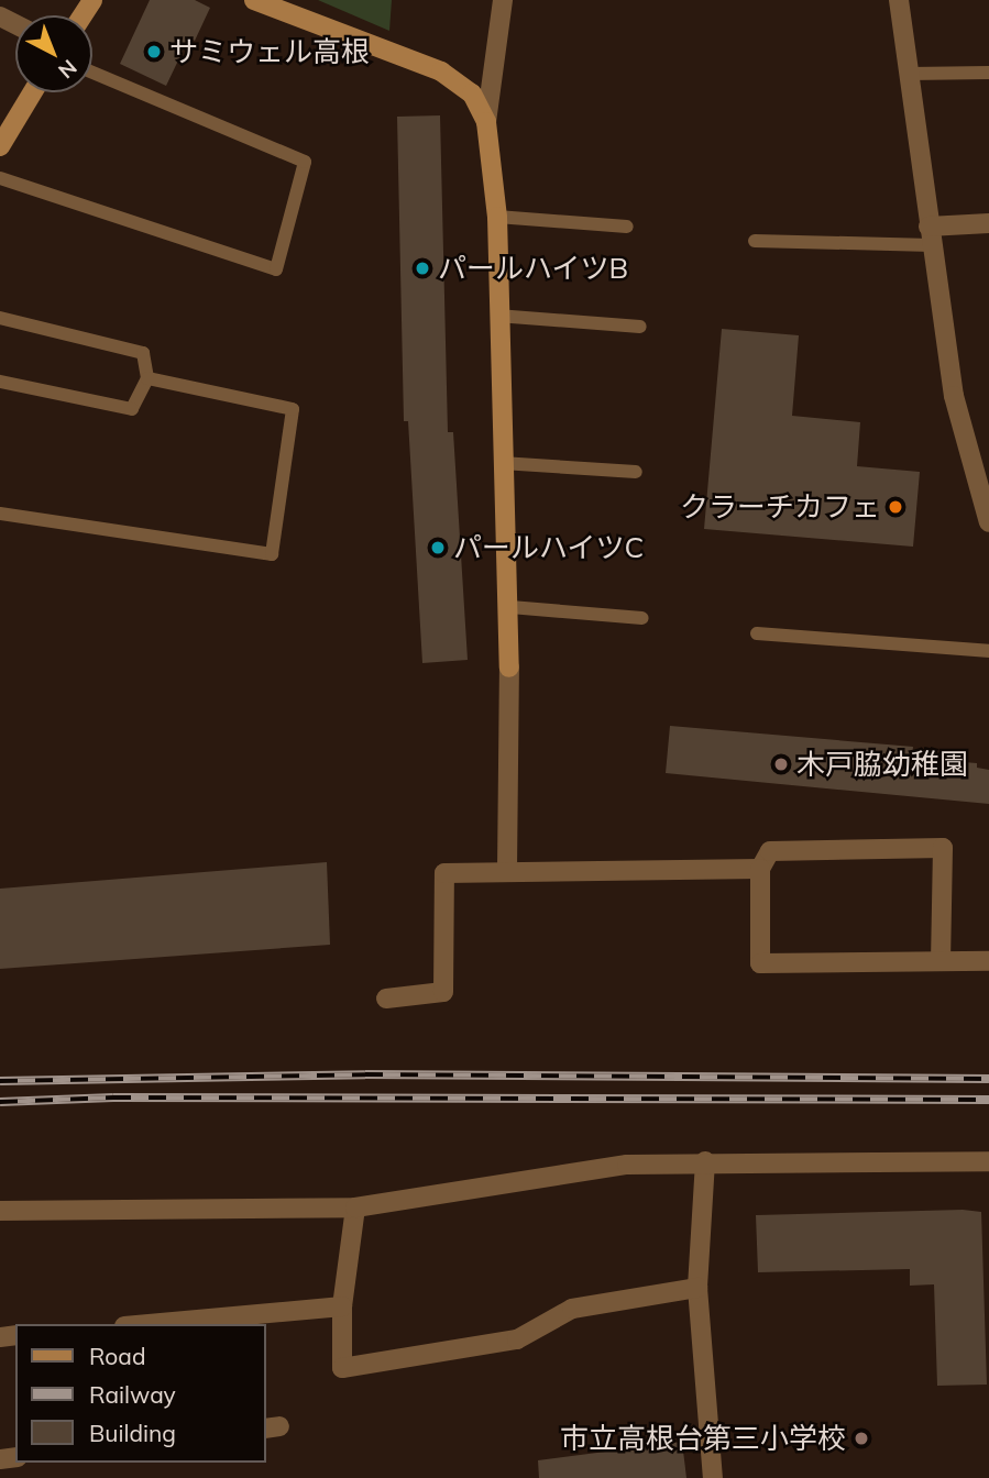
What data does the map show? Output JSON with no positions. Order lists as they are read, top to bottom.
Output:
{
  "places": [
    "サミウェル高根",
    "パールハイツB",
    "クラーチカフェ",
    "パールハイツC",
    "木戸脇幼稚園",
    "市立高根台第三小学校"
  ],
  "legend": ["Road", "Railway", "Building"],
  "north": "bottom right"
}
